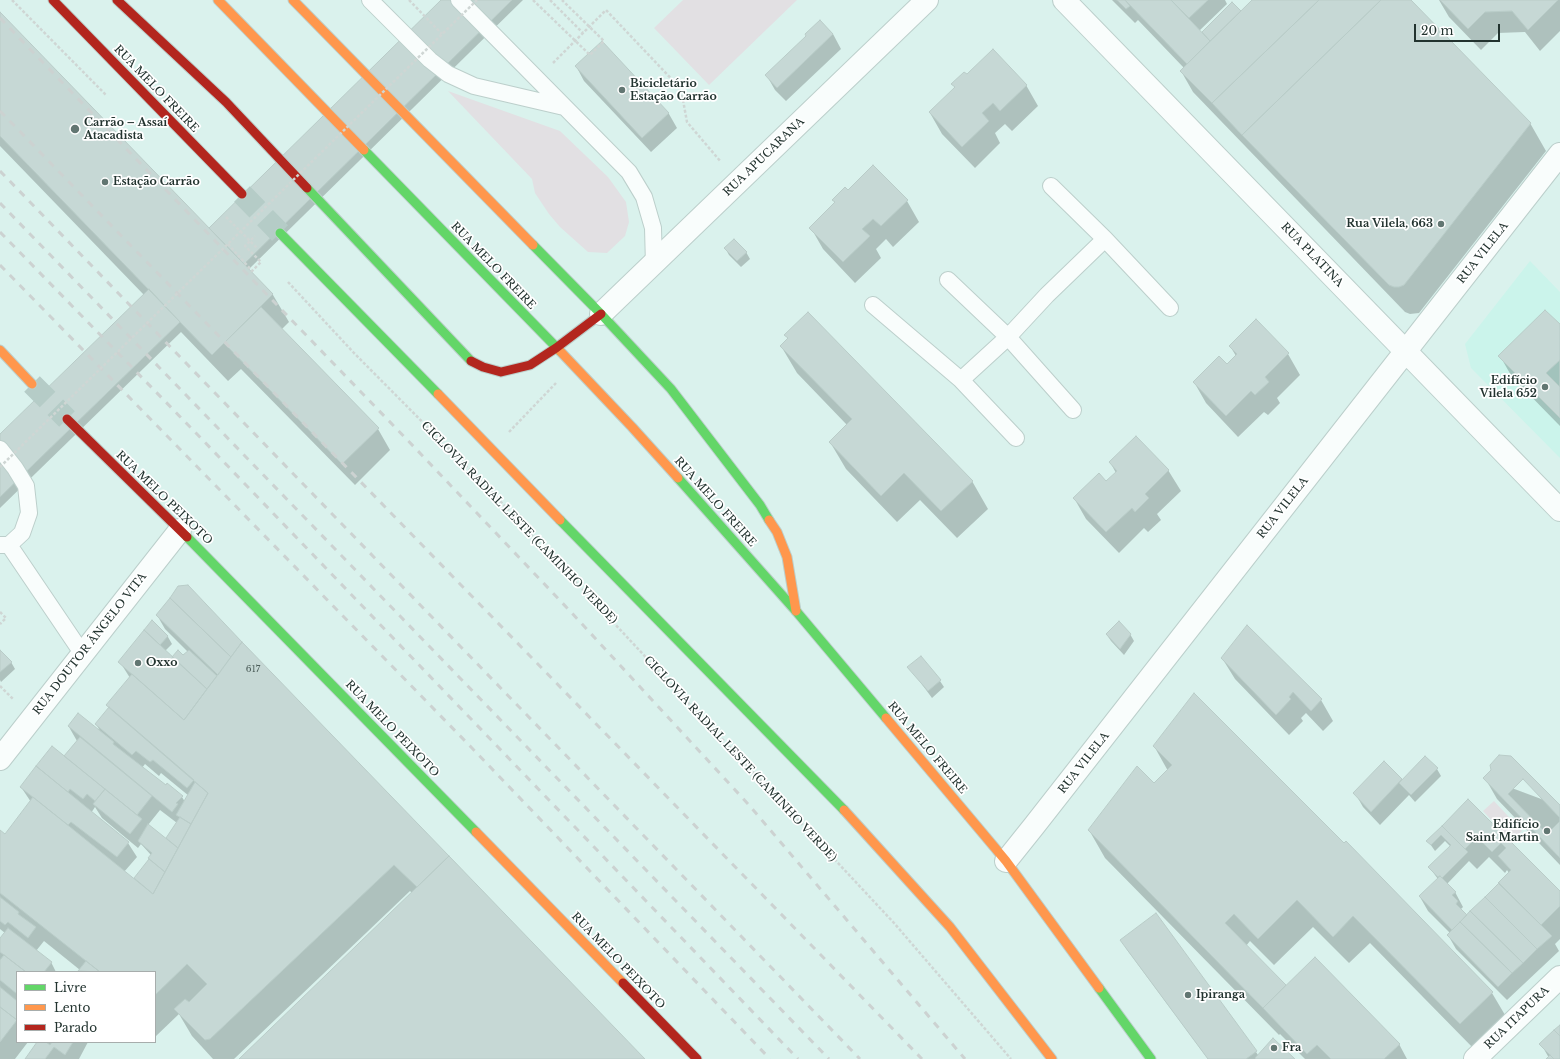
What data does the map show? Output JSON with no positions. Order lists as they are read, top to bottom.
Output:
{
  "streets": {
    "main road": ["RUA MELO FREIRE", "RUA MELO PEIXOTO"],
    "street": [
      "RUA APUCARANA",
      "RUA VILELA",
      "RUA PLATINA",
      "RUA DOUTOR ÂNGELO VITA",
      "RUA ITAPURA"
    ],
    "path": ["CICLOVIA RADIAL LESTE (CAMINHO VERDE)"]
  },
  "crossings": [
    ["RUA MELO FREIRE", "RUA VILELA"],
    ["RUA VILELA", "RUA PLATINA"],
    ["RUA MELO PEIXOTO", "RUA DOUTOR ÂNGELO VITA"]
  ],
  "places": [
    "Bicicletário Estação Carrão",
    "Carrão – Assaí Atacadista",
    "Estação Carrão",
    "Rua Vilela, 663",
    "Edifício Vilela 652",
    "Oxxo",
    "Edifício Saint Martin",
    "Ipiranga",
    "Fra"
  ],
  "house_numbers": ["617"],
  "legend": ["Livre", "Lento", "Parado"],
  "scale_bar": "20 m"
}
